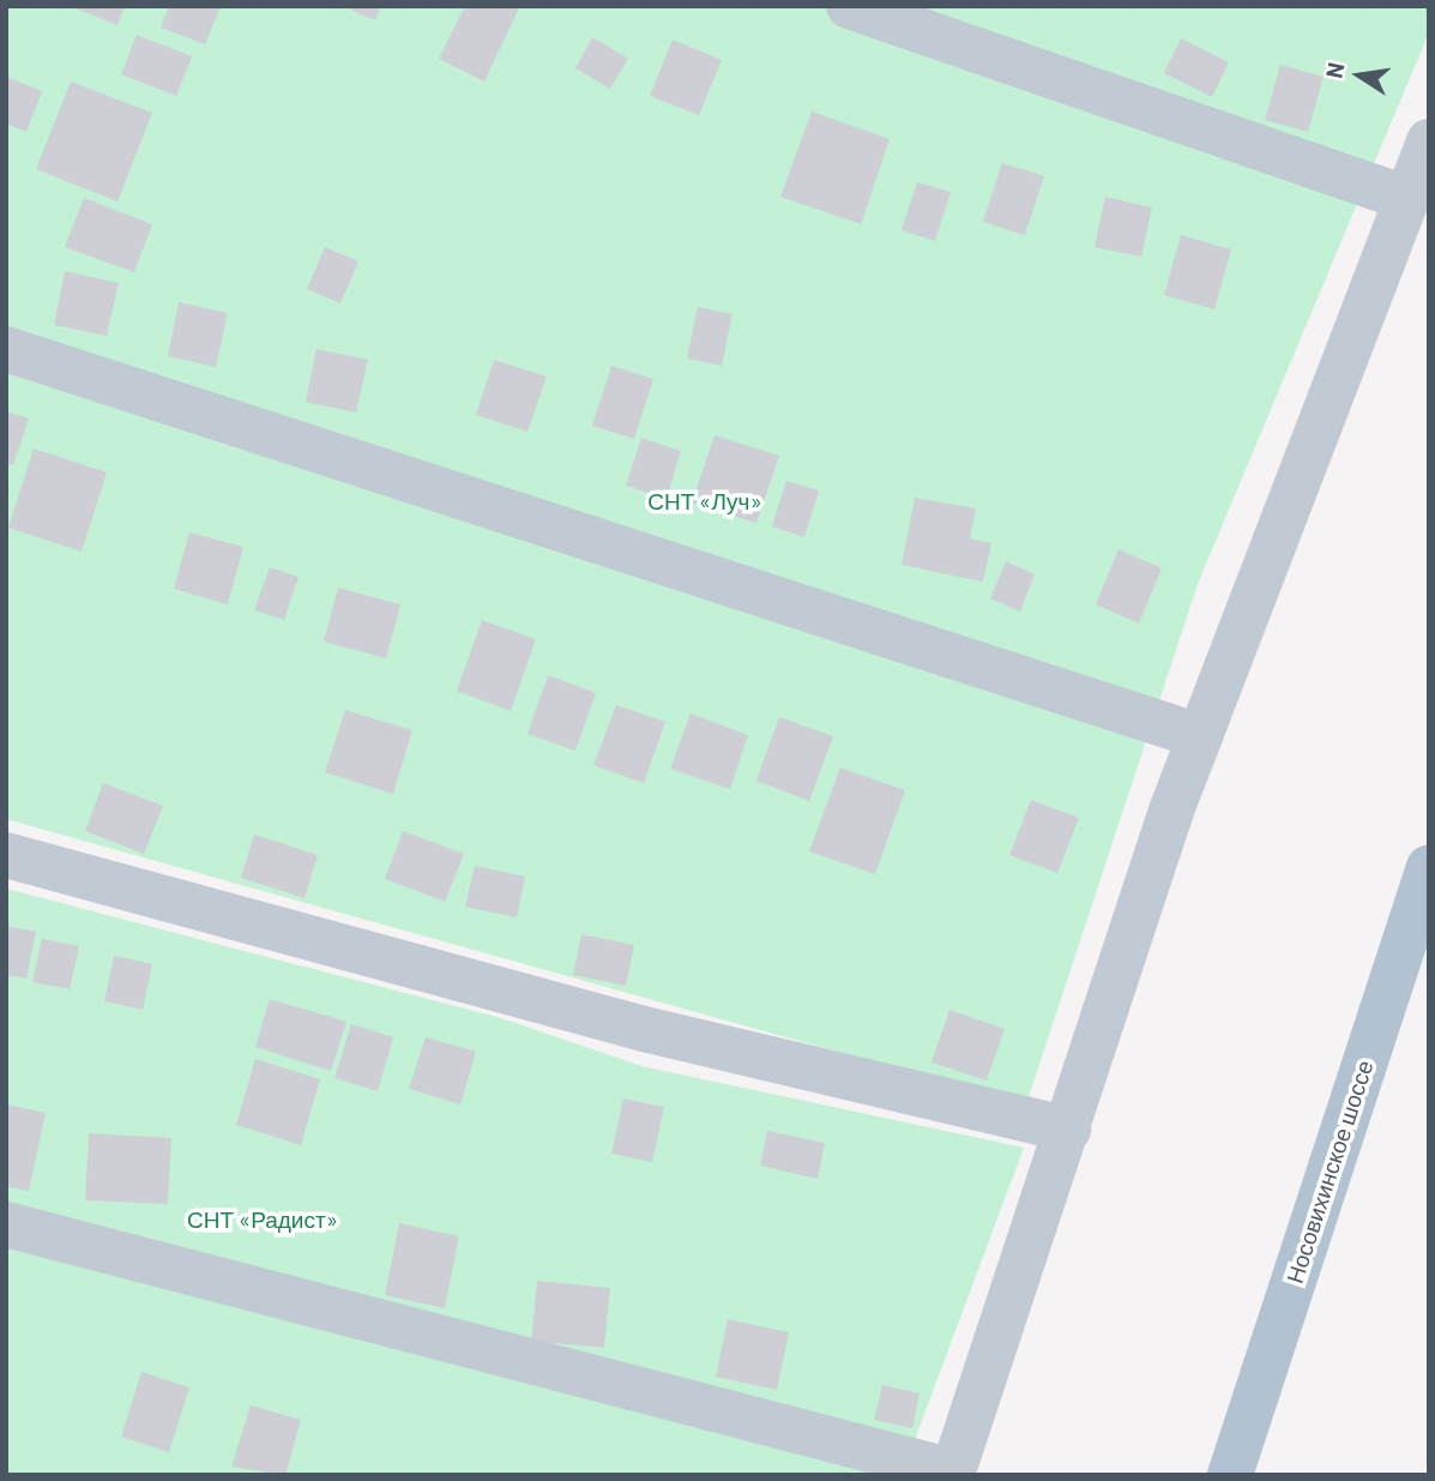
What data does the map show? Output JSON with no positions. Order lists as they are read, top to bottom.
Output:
{
  "streets": {
    "main road": ["Носовихинское шоссе"]
  },
  "parks": ["СНТ «Луч»", "СНТ «Радист»"],
  "north": "left"
}
